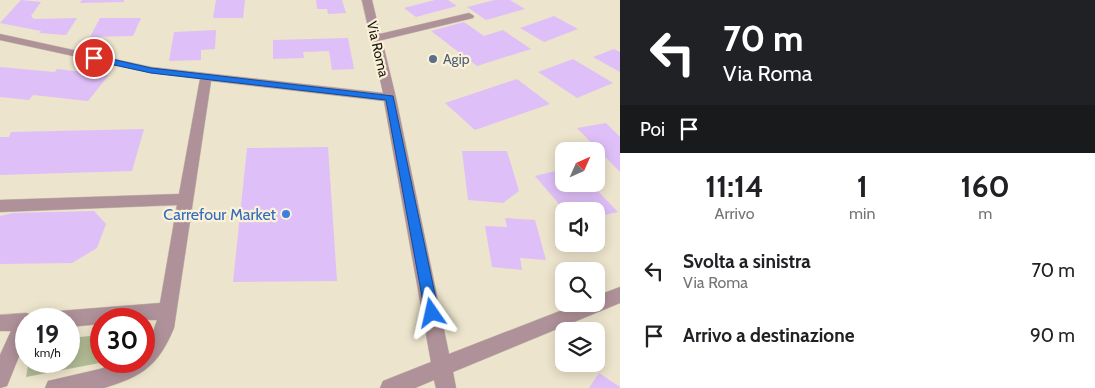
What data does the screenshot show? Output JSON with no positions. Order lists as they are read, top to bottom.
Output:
{
  "streets": {
    "street": ["Via Roma"]
  },
  "places": ["Agip", "Carrefour Market"],
  "north": "top right",
  "page": {
    "turn": ["70 m", "Via Roma"],
    "then": "Poi",
    "eta": [
      "11:14",
      "Arrivo",
      "1",
      "min",
      "160",
      "m"
    ],
    "list": [
      {
        "name": "Svolta a sinistra",
        "note": "Via Roma",
        "value": "70 m"
      },
      {
        "name": "Arrivo a destinazione",
        "value": "90 m"
      }
    ],
    "speed": "19 km/h",
    "limit": "30"
  }
}
